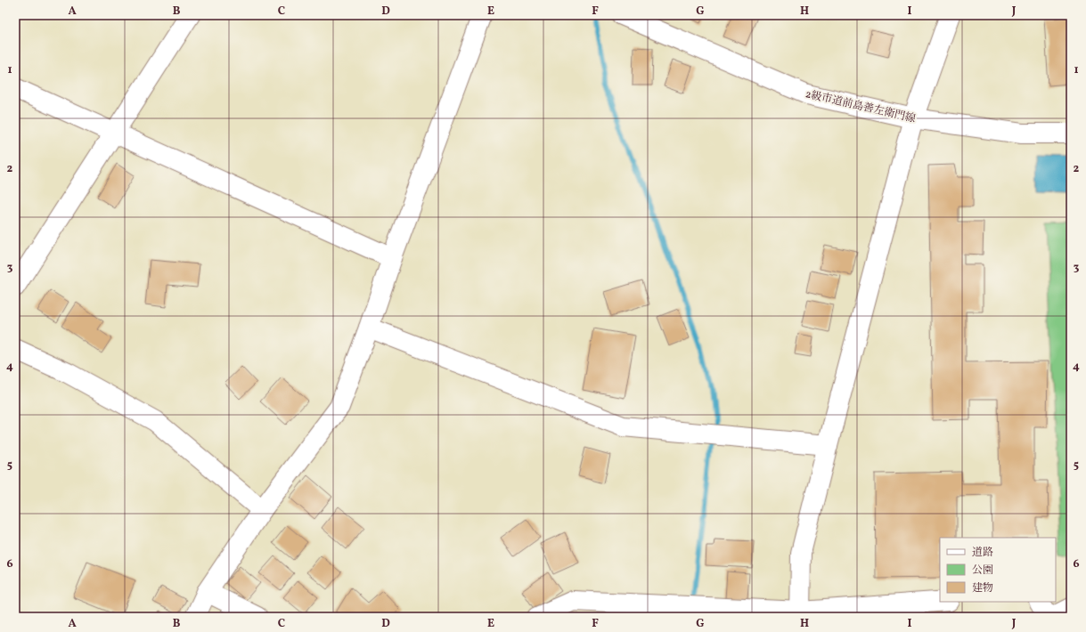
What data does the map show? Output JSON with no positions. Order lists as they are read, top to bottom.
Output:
{
  "streets": {
    "street": ["2級市道前島善左衛門線"]
  },
  "legend": ["道路", "公園", "建物"],
  "grid": {
    "columns": [
      "A",
      "B",
      "C",
      "D",
      "E",
      "F",
      "G",
      "H",
      "I",
      "J"
    ],
    "rows": [
      "1",
      "2",
      "3",
      "4",
      "5",
      "6"
    ]
  }
}
